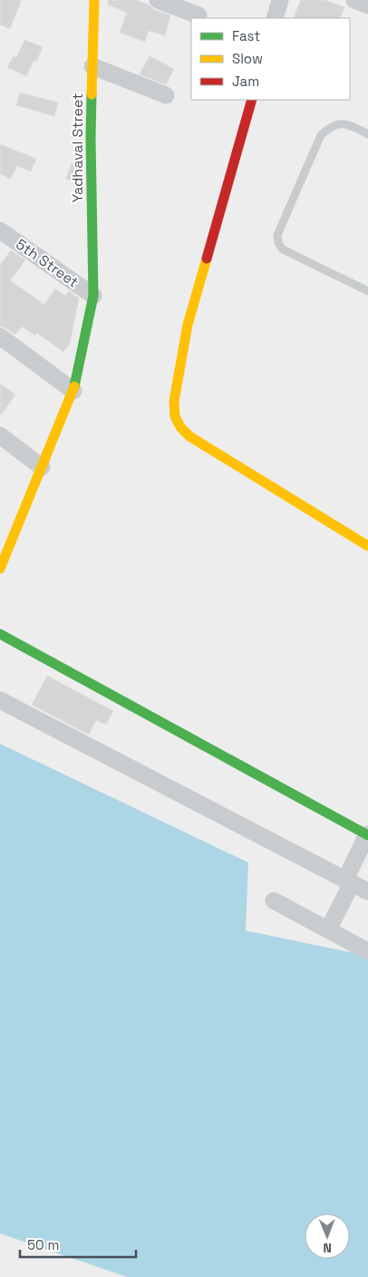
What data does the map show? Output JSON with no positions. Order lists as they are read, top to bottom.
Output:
{
  "streets": {
    "street": ["Yadhaval Street", "5th Street"]
  },
  "crossings": [
    ["Yadhaval Street", "5th Street"]
  ],
  "legend": ["Fast", "Slow", "Jam"],
  "scale_bar": "50 m",
  "north": "bottom"
}
